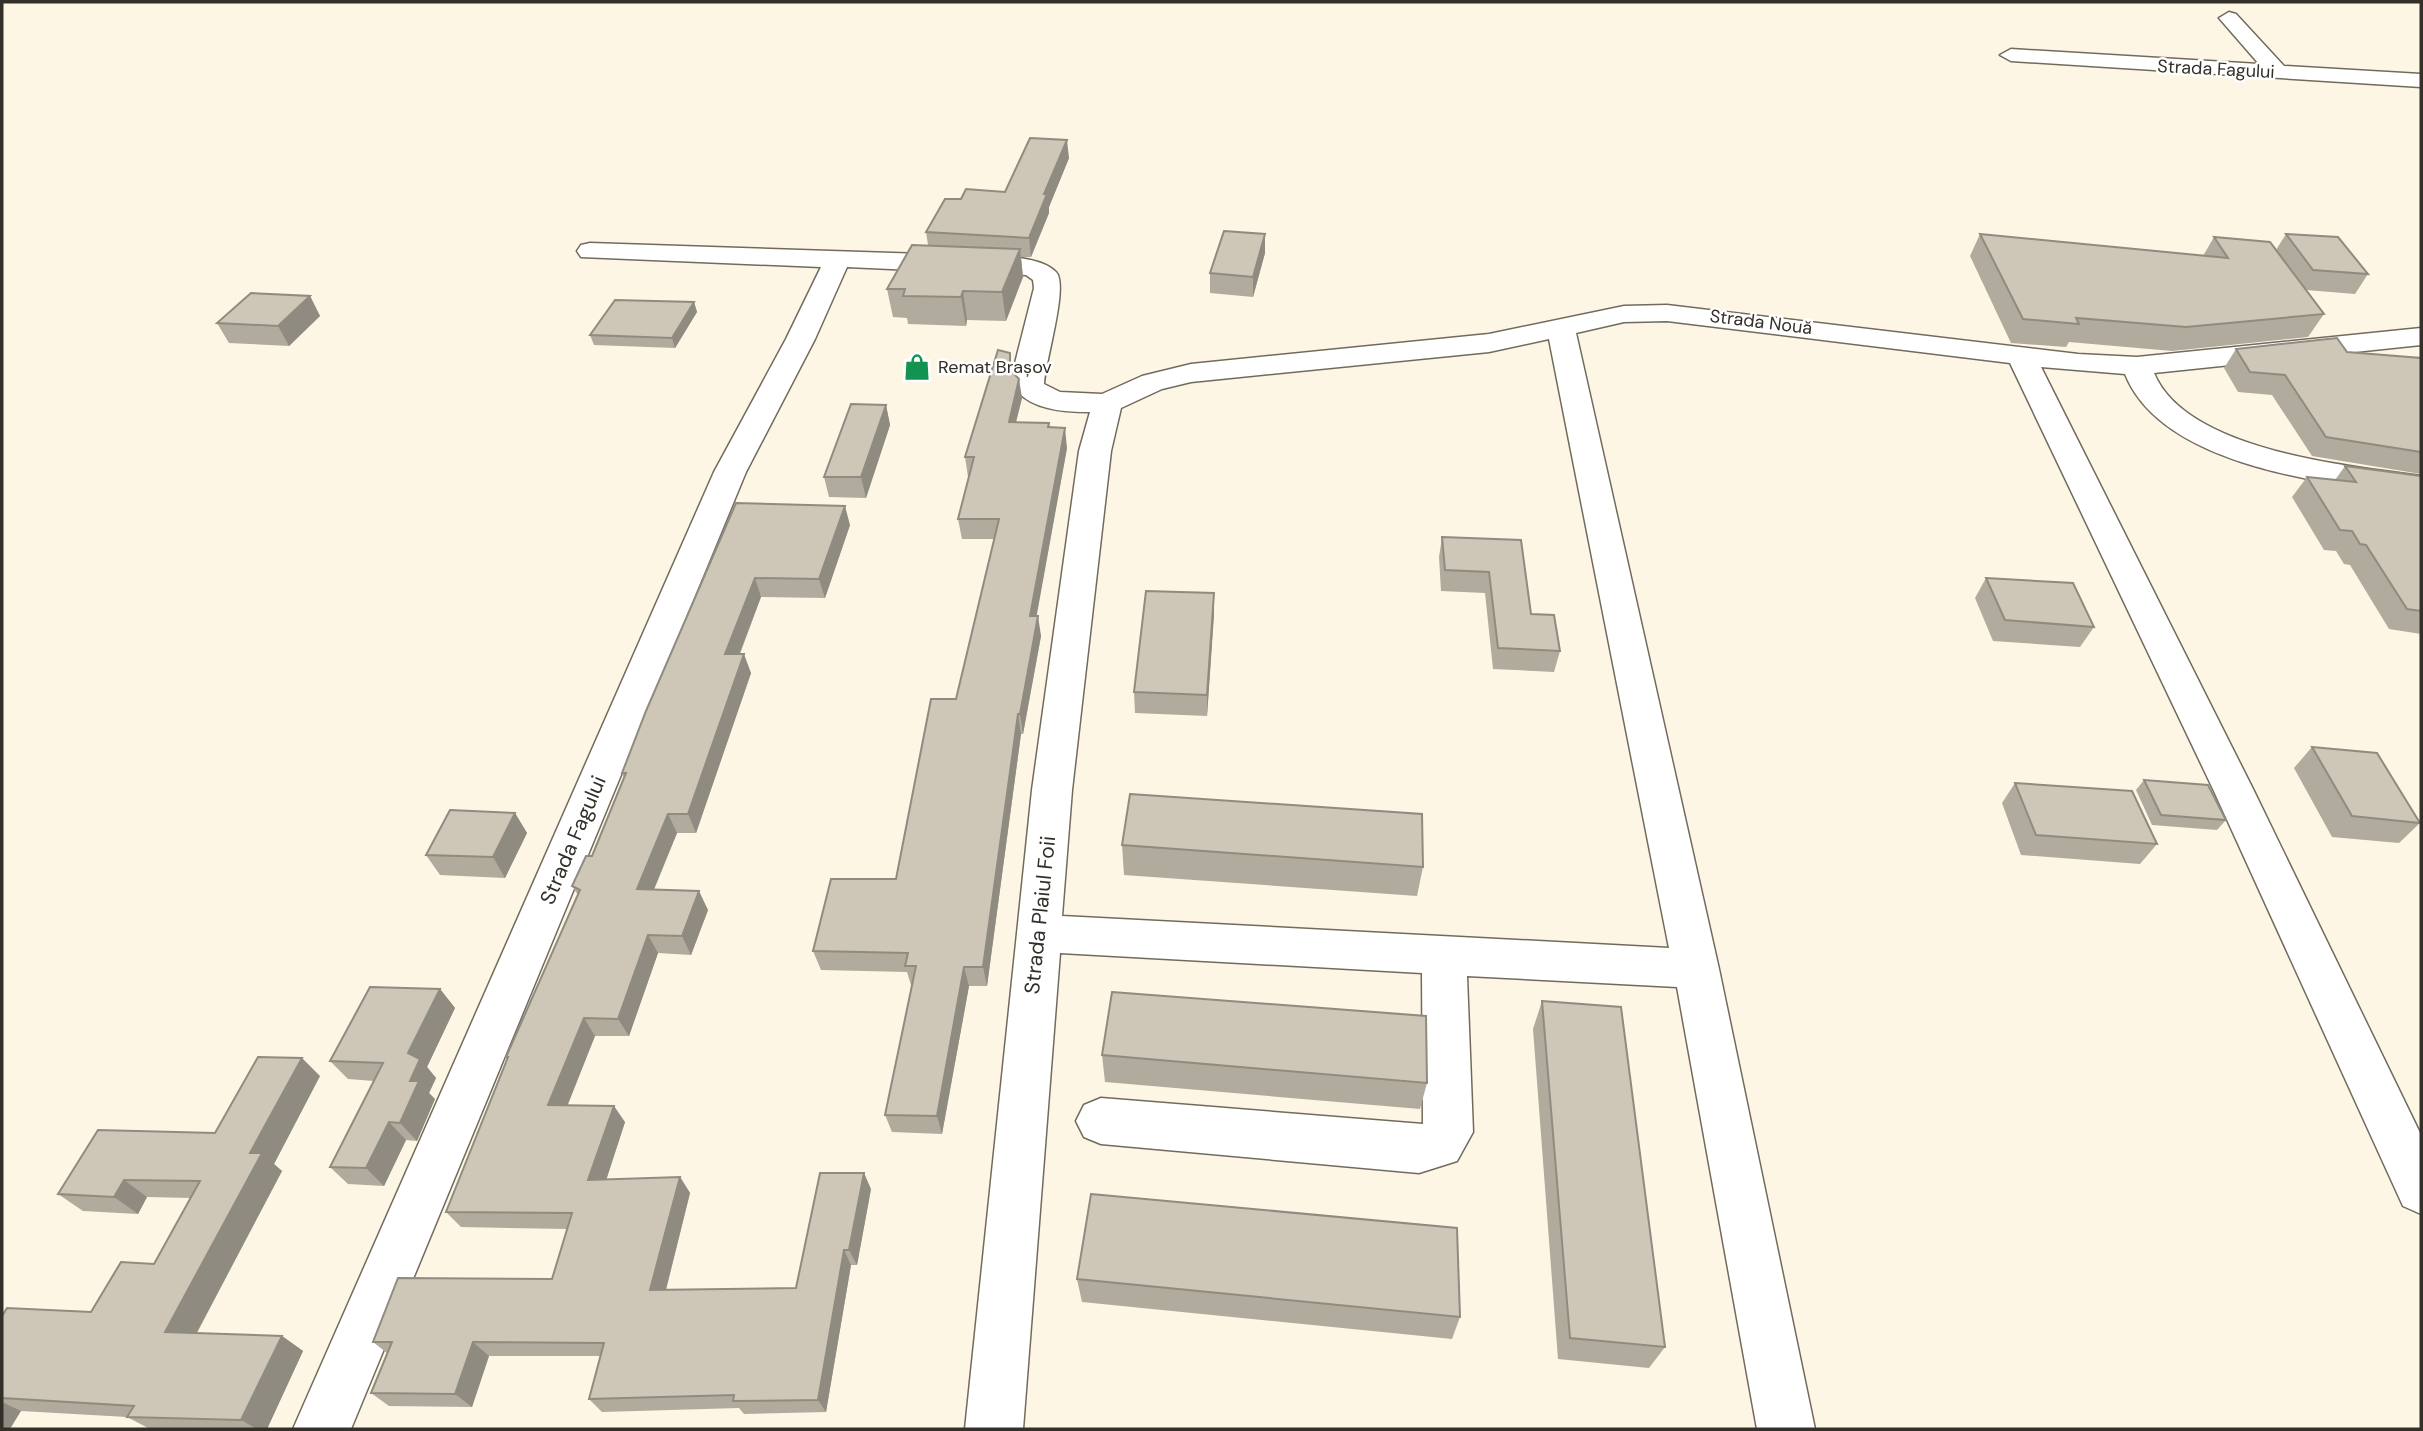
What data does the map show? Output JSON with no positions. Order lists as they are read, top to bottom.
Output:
{
  "streets": {
    "street": ["Strada Fagului", "Strada Nouă", "Strada Plaiul Foii"]
  },
  "crossings": [
    ["Strada Nouă", "Strada Plaiul Foii"]
  ],
  "places": {
    "shop": ["Remat Brașov"]
  }
}
